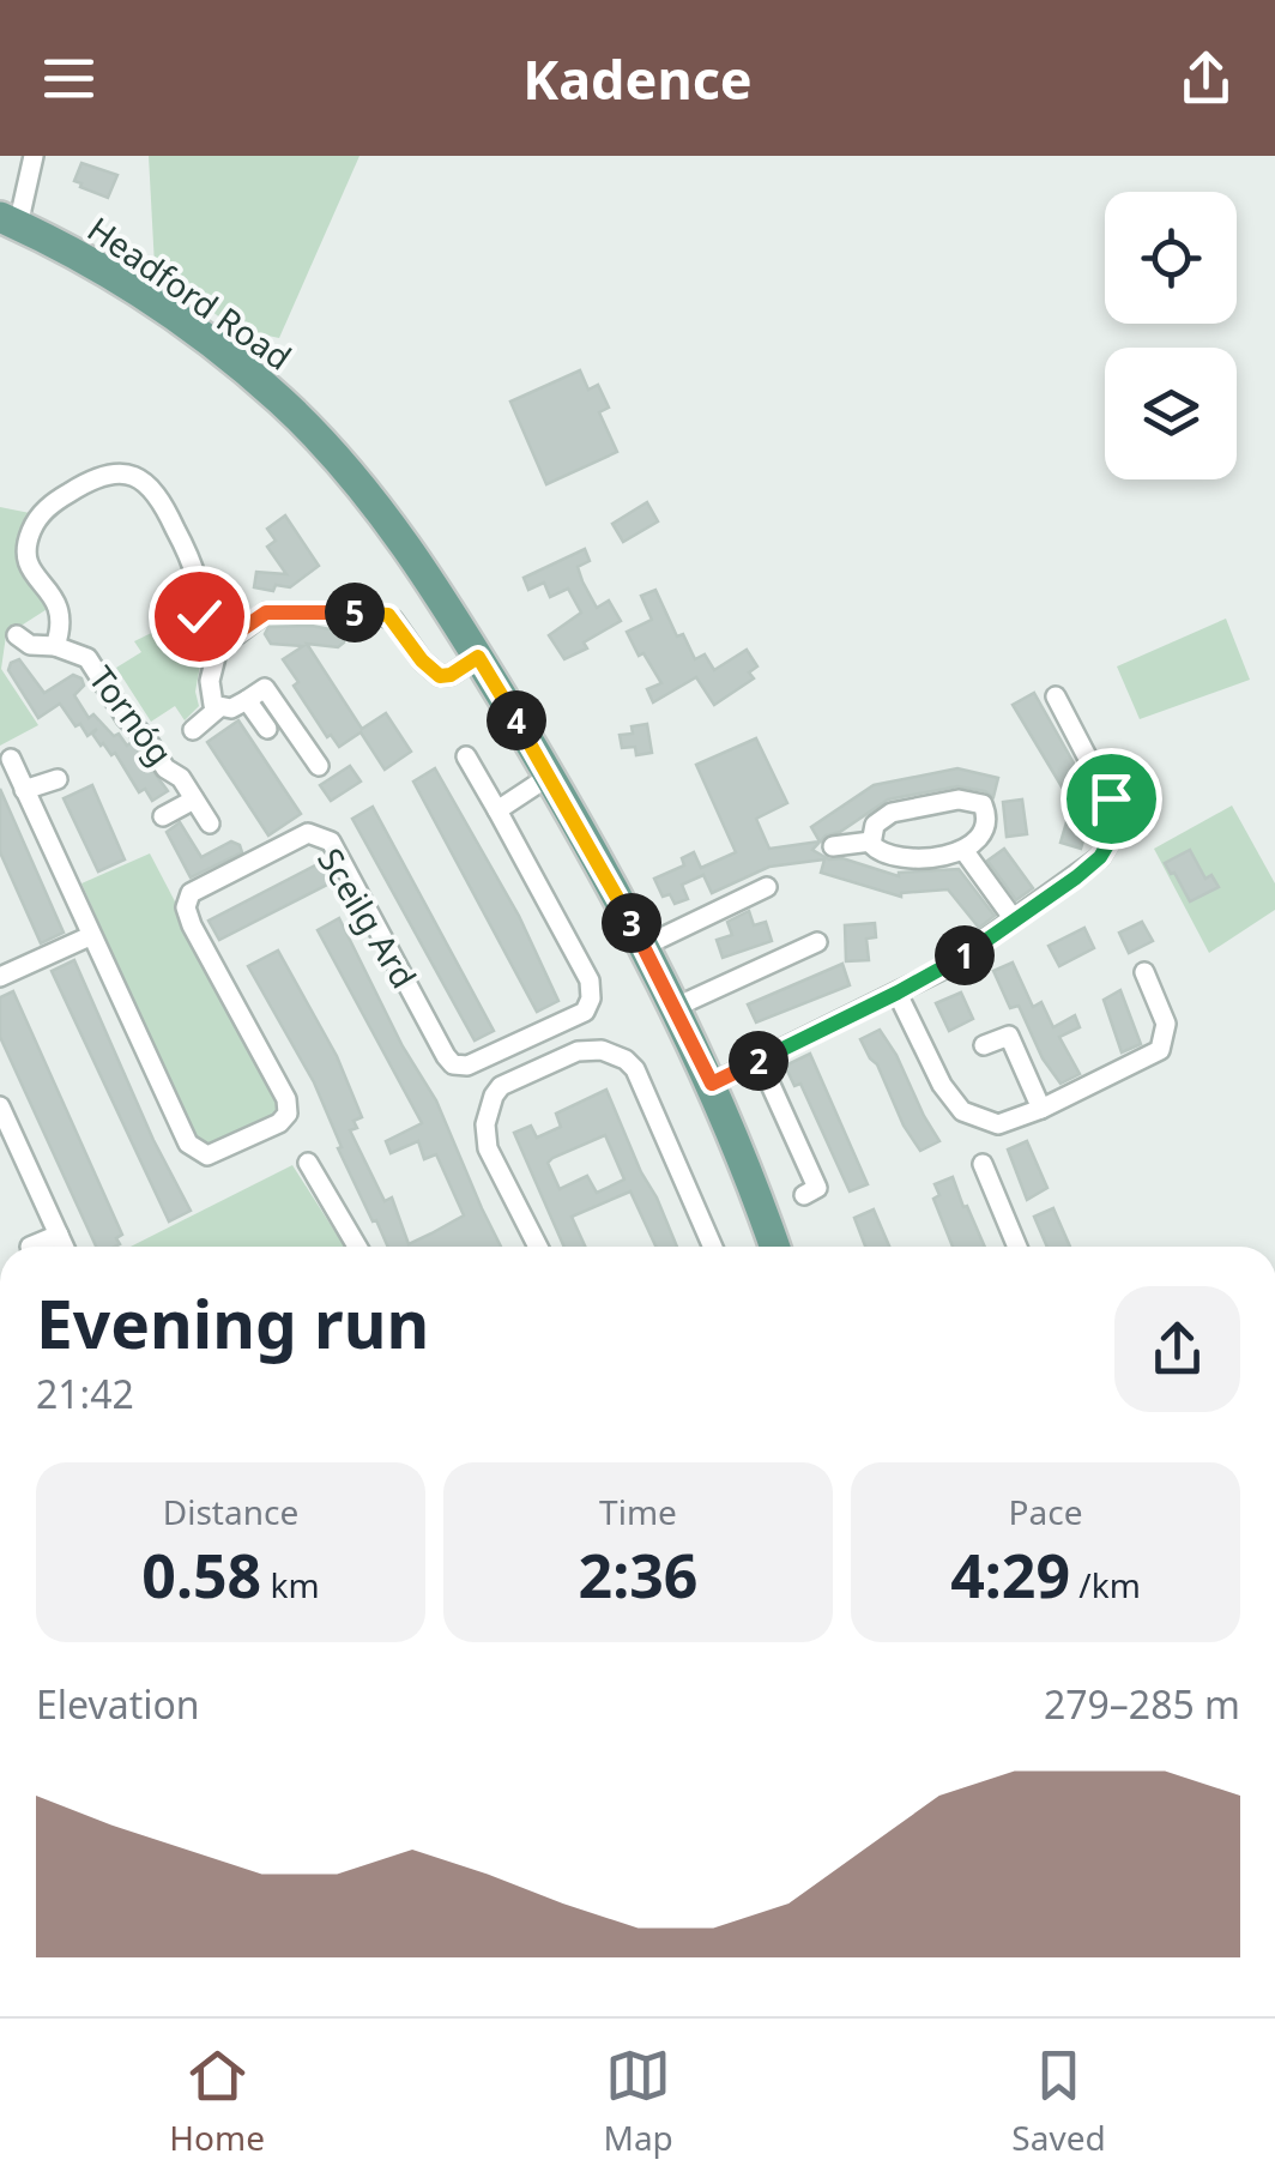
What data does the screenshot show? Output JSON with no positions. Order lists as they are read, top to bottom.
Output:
{
  "streets": {
    "main road": ["Headford Road"],
    "street": ["Tornóg", "Sceilg Ard"]
  },
  "page": {
    "header": "Kadence",
    "pins": [
      "5",
      "4",
      "3",
      "1",
      "2"
    ],
    "heading": ["Evening run", "21:42"],
    "stats": [
      ["Distance", "0.58 km"],
      ["Time", "2:36"],
      ["Pace", "4:29 /km"]
    ],
    "chart": ["Elevation", "279–285 m"],
    "tabs": ["Home", "Map", "Saved"]
  }
}
